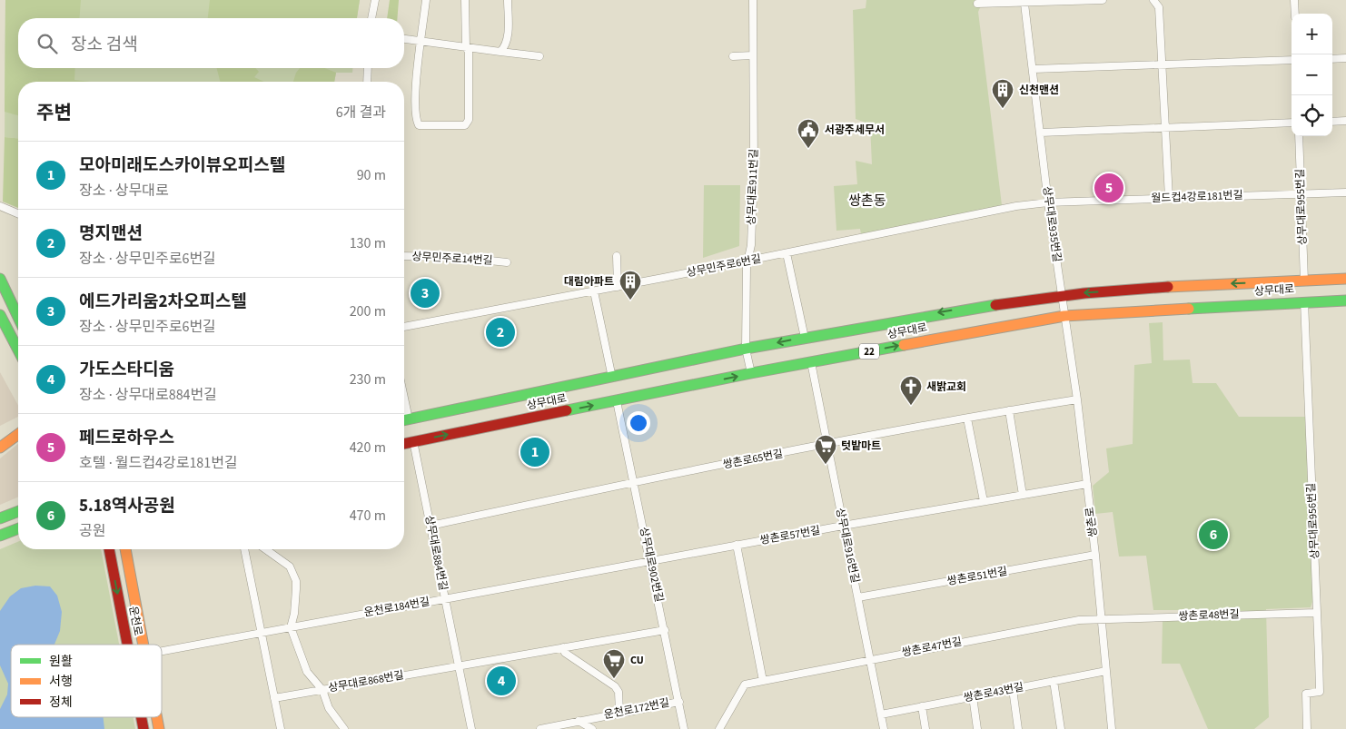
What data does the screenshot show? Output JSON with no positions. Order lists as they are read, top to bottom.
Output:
{
  "streets": {
    "main road": ["상무대로", "22", "운천로"],
    "street": [
      "상무대로911번길",
      "월드컵4강로181번길",
      "상무대로955번길",
      "상무대로935번길",
      "상무민주로14번길",
      "상무민주로6번길",
      "쌍촌로65번길",
      "상무대로956번길",
      "쌍촌로",
      "쌍촌로57번길",
      "상무대로916번길",
      "상무대로884번길",
      "상무대로902번길",
      "쌍촌로51번길",
      "운천로184번길",
      "쌍촌로48번길",
      "쌍촌로47번길",
      "상무대로868번길",
      "쌍촌로43번길",
      "운천로172번길"
    ]
  },
  "crossings": [
    ["상무대로911번길", "상무민주로6번길"],
    ["상무대로911번길", "상무대로"],
    ["월드컵4강로181번길", "상무대로955번길"],
    ["월드컵4강로181번길", "상무대로935번길"],
    ["월드컵4강로181번길", "상무민주로6번길"],
    ["상무대로955번길", "상무대로"],
    ["상무대로935번길", "상무민주로6번길"],
    ["상무대로935번길", "상무대로"],
    ["상무대로935번길", "쌍촌로"],
    ["상무대로", "상무대로956번길"],
    ["상무대로", "쌍촌로"],
    ["상무대로", "상무대로916번길"],
    ["상무대로", "상무대로884번길"],
    ["상무대로", "상무대로902번길"],
    ["쌍촌로65번길", "쌍촌로"],
    ["쌍촌로65번길", "상무대로916번길"],
    ["쌍촌로65번길", "상무대로884번길"],
    ["쌍촌로65번길", "상무대로902번길"],
    ["상무대로956번길", "쌍촌로48번길"],
    ["쌍촌로", "쌍촌로57번길"],
    ["쌍촌로", "쌍촌로51번길"],
    ["쌍촌로", "쌍촌로48번길"],
    ["쌍촌로", "쌍촌로47번길"],
    ["쌍촌로", "쌍촌로43번길"],
    ["쌍촌로57번길", "상무대로916번길"],
    ["쌍촌로57번길", "상무대로902번길"],
    ["쌍촌로57번길", "운천로184번길"],
    ["상무대로916번길", "쌍촌로51번길"],
    ["상무대로916번길", "쌍촌로47번길"],
    ["상무대로916번길", "쌍촌로43번길"],
    ["상무대로884번길", "운천로184번길"],
    ["상무대로884번길", "상무대로868번길"],
    ["상무대로902번길", "운천로184번길"],
    ["상무대로902번길", "운천로172번길"],
    ["쌍촌로48번길", "쌍촌로47번길"]
  ],
  "districts": ["쌍촌동"],
  "places": {
    "building": ["신천맨션", "대림아파트"],
    "public building": ["서광주세무서"],
    "church": ["새밝교회"],
    "supermarket": ["텃밭마트", "CU"]
  },
  "legend": ["원활", "서행", "정체"],
  "page": {
    "map_buttons": ["+", "−"],
    "search": "장소 검색",
    "heading": ["주변", "6개 결과"],
    "list": [
      {
        "mark": "1",
        "name": "모아미래도스카이뷰오피스텔",
        "note": "장소 · 상무대로",
        "value": "90 m"
      },
      {
        "mark": "2",
        "name": "명지맨션",
        "note": "장소 · 상무민주로6번길",
        "value": "130 m"
      },
      {
        "mark": "3",
        "name": "에드가리움2차오피스텔",
        "note": "장소 · 상무민주로6번길",
        "value": "200 m"
      },
      {
        "mark": "4",
        "name": "가도스타디움",
        "note": "장소 · 상무대로884번길",
        "value": "230 m"
      },
      {
        "mark": "5",
        "name": "페드로하우스",
        "note": "호텔 · 월드컵4강로181번길",
        "value": "420 m"
      },
      {
        "mark": "6",
        "name": "5.18역사공원",
        "note": "공원",
        "value": "470 m"
      }
    ],
    "pins": [
      "5",
      "3",
      "2",
      "1",
      "6",
      "4"
    ]
  }
}
